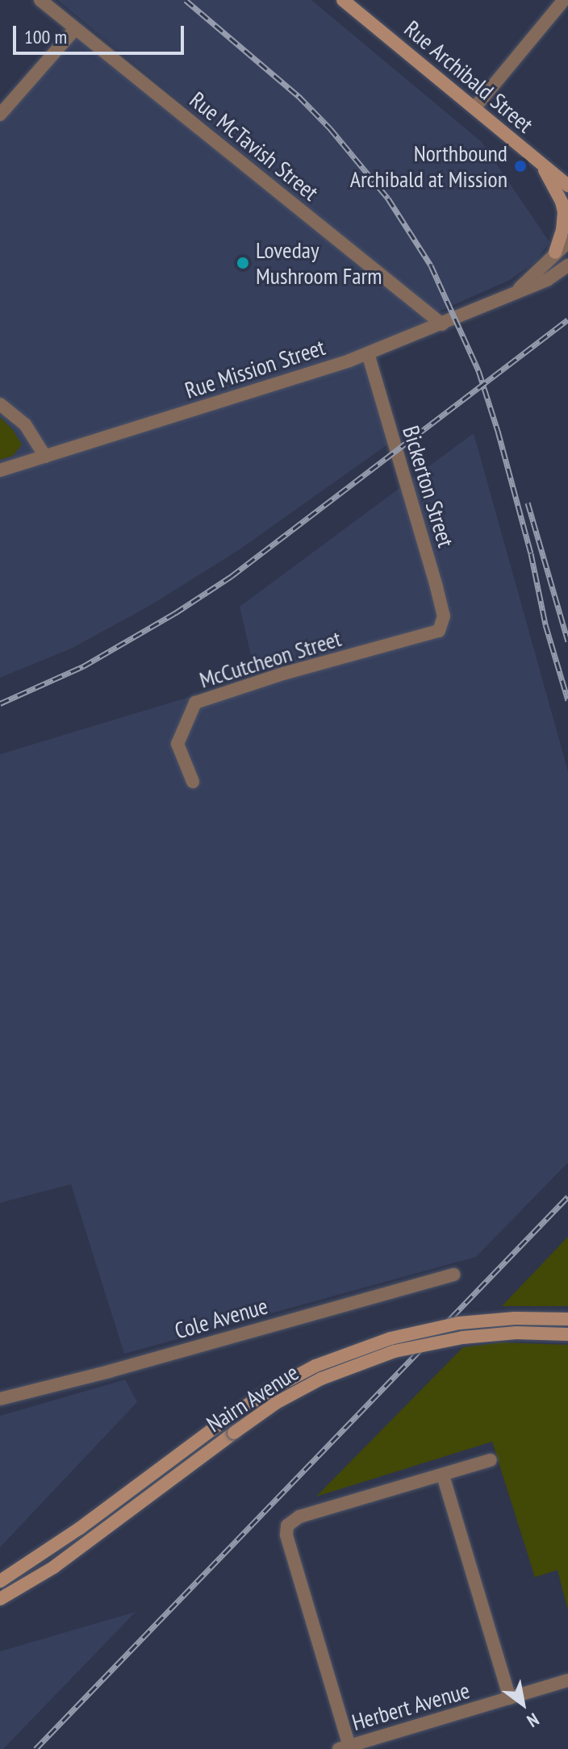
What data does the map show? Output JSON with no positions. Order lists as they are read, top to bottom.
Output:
{
  "streets": {
    "main road": ["Rue Archibald Street", "Nairn Avenue"],
    "street": [
      "Rue McTavish Street",
      "Rue Mission Street",
      "Bickerton Street",
      "McCutcheon Street",
      "Cole Avenue",
      "Herbert Avenue"
    ]
  },
  "crossings": [
    ["Rue McTavish Street", "Rue Mission Street"],
    ["Rue Mission Street", "Bickerton Street"],
    ["Bickerton Street", "McCutcheon Street"]
  ],
  "places": ["Northbound Archibald at Mission", "Loveday Mushroom Farm"],
  "scale_bar": "100 m",
  "north": "bottom right"
}
